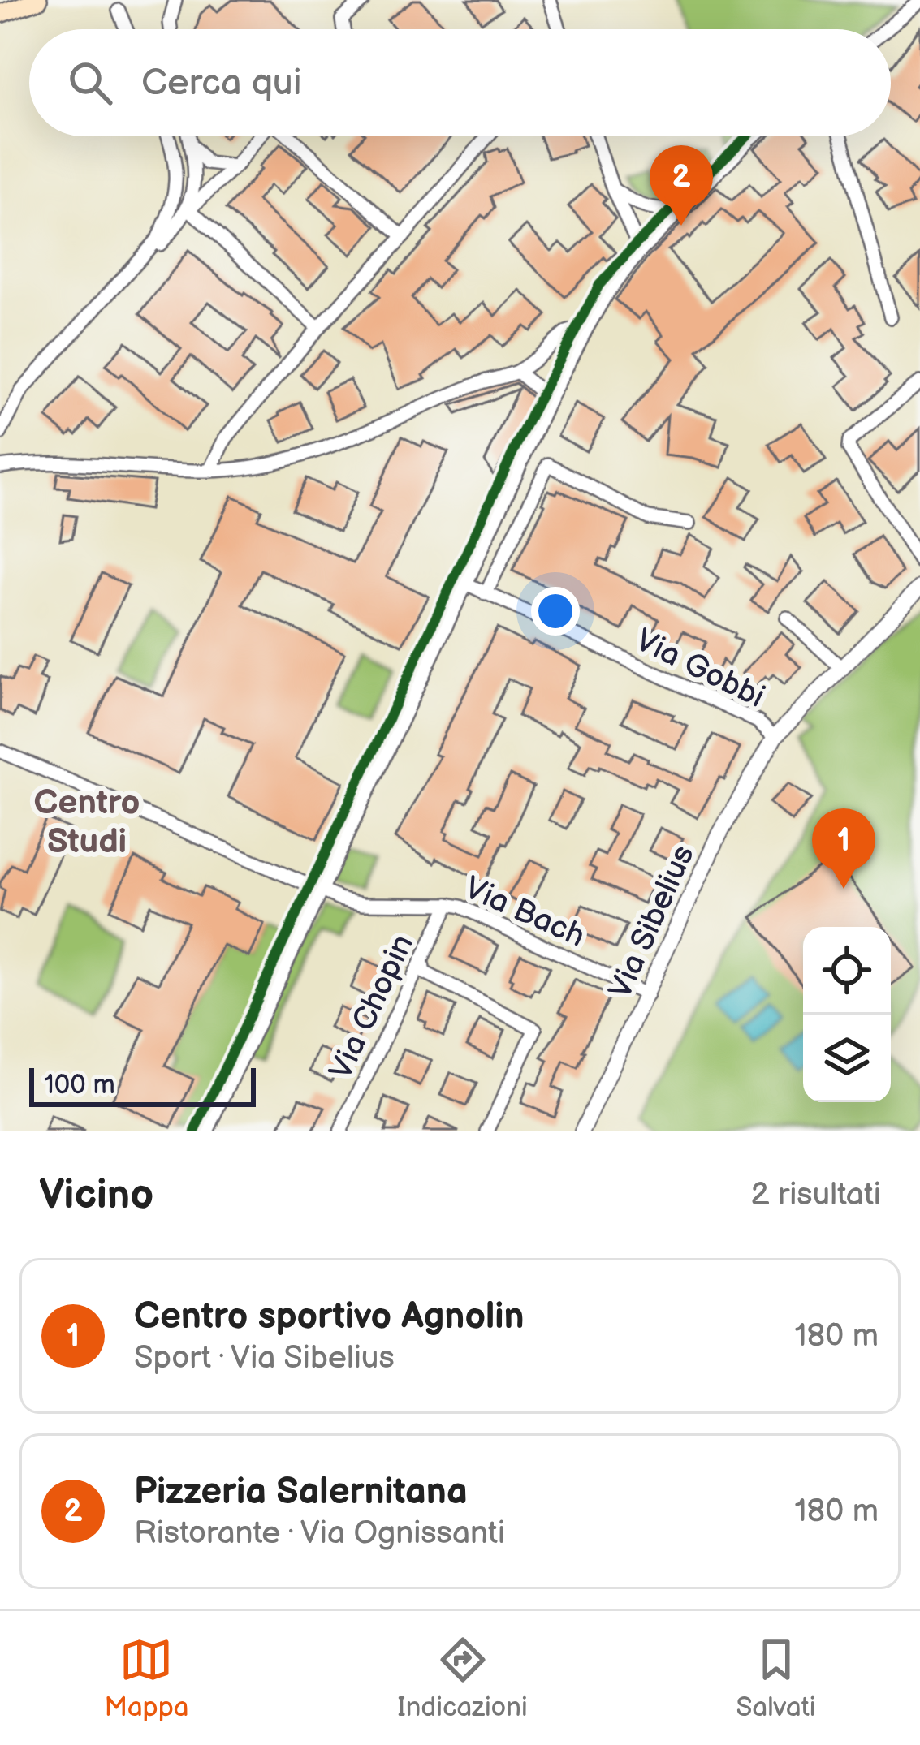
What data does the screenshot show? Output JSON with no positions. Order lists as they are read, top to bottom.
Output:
{
  "streets": {
    "street": [
      "Via Gobbi",
      "Via Bach",
      "Via Sibelius",
      "Via Chopin"
    ]
  },
  "crossings": [
    ["Via Gobbi", "Via Sibelius"],
    ["Via Bach", "Via Sibelius"],
    ["Via Bach", "Via Chopin"]
  ],
  "districts": ["Centro Studi"],
  "scale_bar": "100 m",
  "page": {
    "search": "Cerca qui",
    "pins": ["2", "1"],
    "scale": "100 m",
    "heading": ["Vicino", "2 risultati"],
    "list": [
      {
        "mark": "1",
        "name": "Centro sportivo Agnolin",
        "note": "Sport · Via Sibelius",
        "value": "180 m"
      },
      {
        "mark": "2",
        "name": "Pizzeria Salernitana",
        "note": "Ristorante · Via Ognissanti",
        "value": "180 m"
      }
    ],
    "nav": ["Mappa", "Indicazioni", "Salvati"]
  }
}
